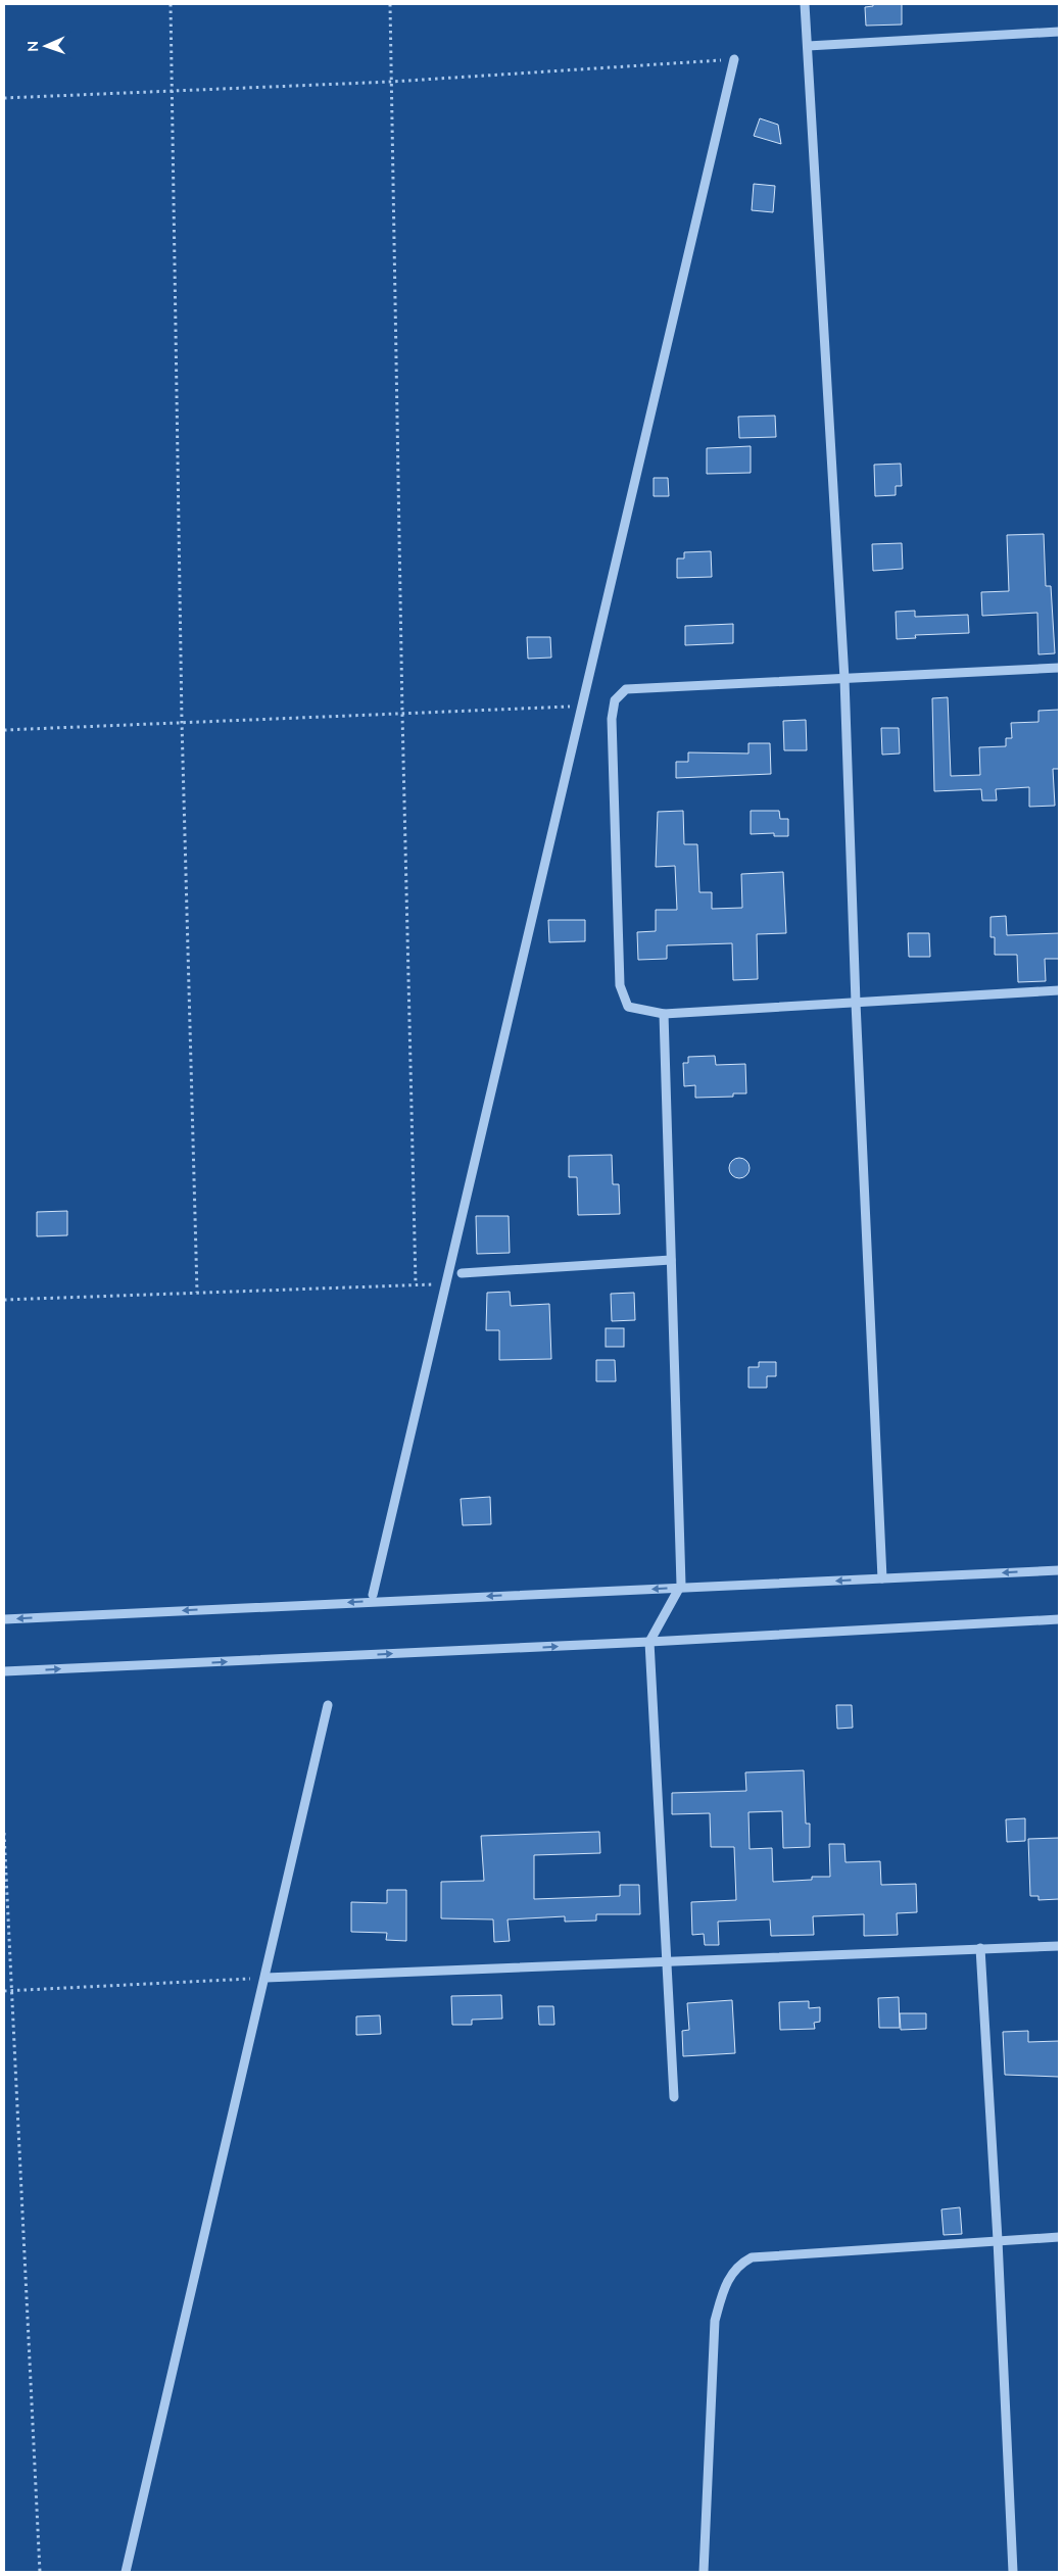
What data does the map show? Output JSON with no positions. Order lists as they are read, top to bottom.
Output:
{
  "north": "left"
}
